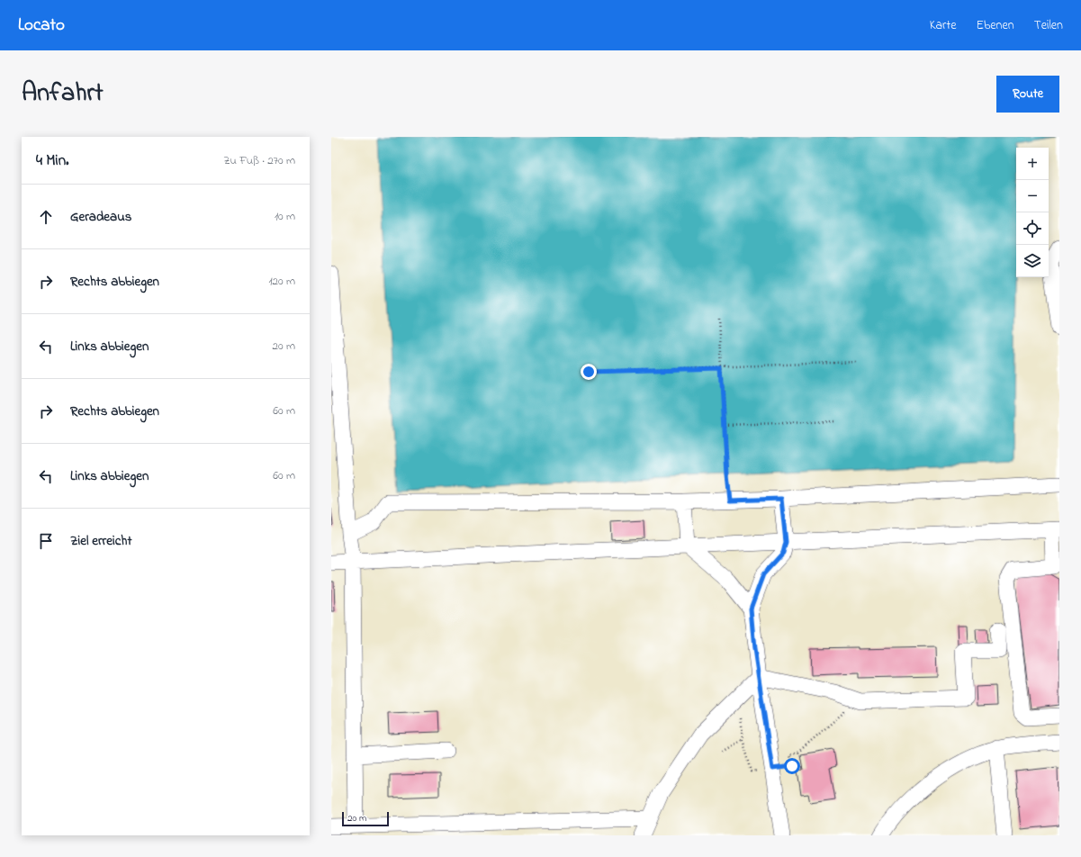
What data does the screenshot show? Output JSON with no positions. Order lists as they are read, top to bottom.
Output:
{
  "scale_bar": "20 m",
  "page": {
    "header": "Locato",
    "nav": ["Karte", "Ebenen", "Teilen"],
    "title": "Anfahrt",
    "buttons": "Route",
    "heading": ["4 Min.", "Zu Fuß · 270 m"],
    "map_buttons": ["+", "−"],
    "list": [
      ["Geradeaus", "10 m"],
      ["Rechts abbiegen", "120 m"],
      ["Links abbiegen", "20 m"],
      ["Rechts abbiegen", "60 m"],
      ["Links abbiegen", "60 m"],
      "Ziel erreicht"
    ],
    "scale": "20 m"
  }
}
